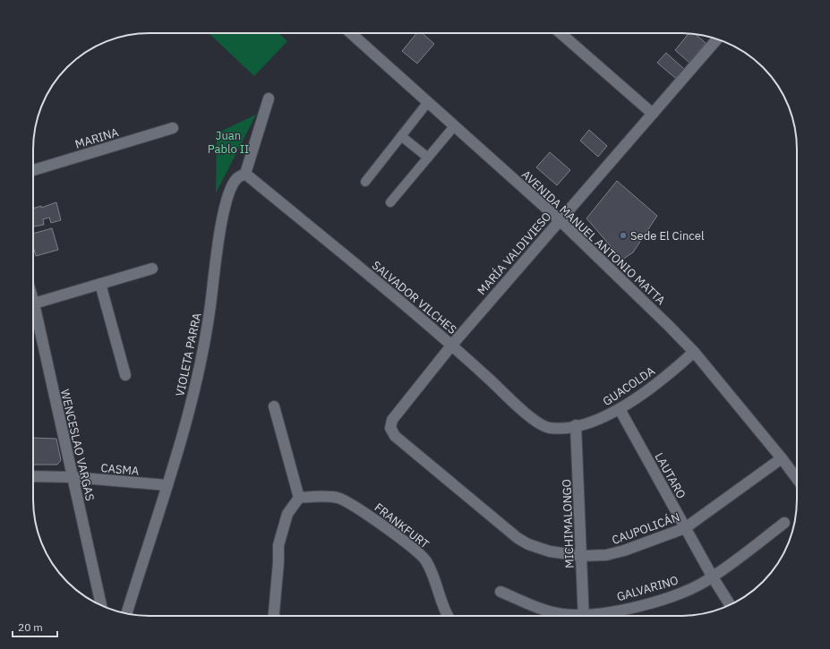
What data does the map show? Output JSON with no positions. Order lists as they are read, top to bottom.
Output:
{
  "streets": {
    "street": [
      "MARINA",
      "AVENIDA MANUEL ANTONIO MATTA",
      "MARÍA VALDIVIESO",
      "SALVADOR VILCHES",
      "VIOLETA PARRA",
      "GUACOLDA",
      "WENCESLAO VARGAS",
      "CASMA",
      "LAUTARO",
      "MICHIMALONGO",
      "FRANKFURT",
      "CAUPOLICÁN",
      "GALVARINO"
    ]
  },
  "crossings": [
    ["AVENIDA MANUEL ANTONIO MATTA", "MARÍA VALDIVIESO"],
    ["AVENIDA MANUEL ANTONIO MATTA", "GUACOLDA"],
    ["AVENIDA MANUEL ANTONIO MATTA", "CAUPOLICÁN"],
    ["MARÍA VALDIVIESO", "SALVADOR VILCHES"],
    ["MARÍA VALDIVIESO", "CAUPOLICÁN"],
    ["SALVADOR VILCHES", "VIOLETA PARRA"],
    ["SALVADOR VILCHES", "GUACOLDA"],
    ["SALVADOR VILCHES", "MICHIMALONGO"],
    ["VIOLETA PARRA", "CASMA"],
    ["GUACOLDA", "LAUTARO"],
    ["GUACOLDA", "MICHIMALONGO"],
    ["WENCESLAO VARGAS", "CASMA"],
    ["LAUTARO", "CAUPOLICÁN"],
    ["LAUTARO", "GALVARINO"],
    ["MICHIMALONGO", "CAUPOLICÁN"]
  ],
  "parks": ["Juan Pablo II"],
  "places": ["Sede El Cincel"],
  "scale_bar": "20 m"
}
